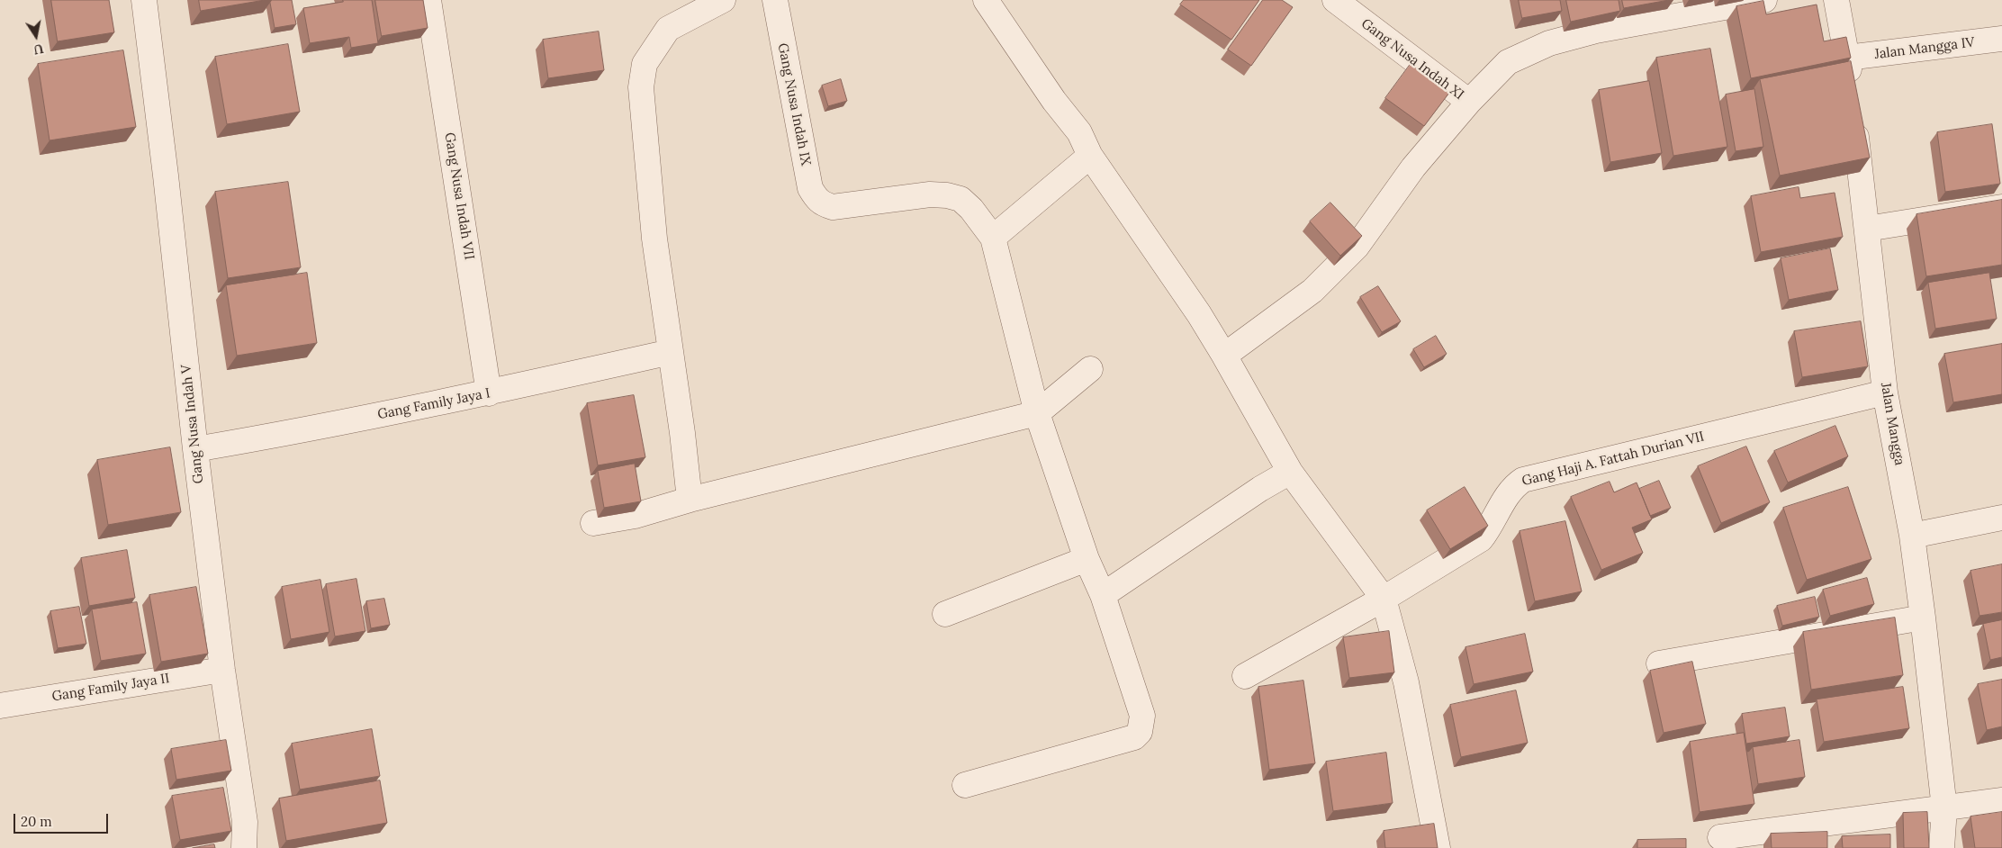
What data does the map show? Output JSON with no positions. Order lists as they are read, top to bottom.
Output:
{
  "streets": {
    "street": [
      "Jalan Mangga IV",
      "Gang Nusa Indah XI",
      "Gang Nusa Indah IX",
      "Gang Nusa Indah VII",
      "Gang Family Jaya I",
      "Gang Nusa Indah V",
      "Jalan Mangga",
      "Gang Haji A. Fattah Durian VII",
      "Gang Family Jaya II"
    ]
  },
  "crossings": [
    ["Gang Nusa Indah VII", "Gang Family Jaya I"],
    ["Gang Family Jaya I", "Gang Nusa Indah V"],
    ["Gang Nusa Indah V", "Gang Family Jaya II"],
    ["Jalan Mangga", "Gang Haji A. Fattah Durian VII"]
  ],
  "scale_bar": "20 m",
  "north": "bottom"
}
